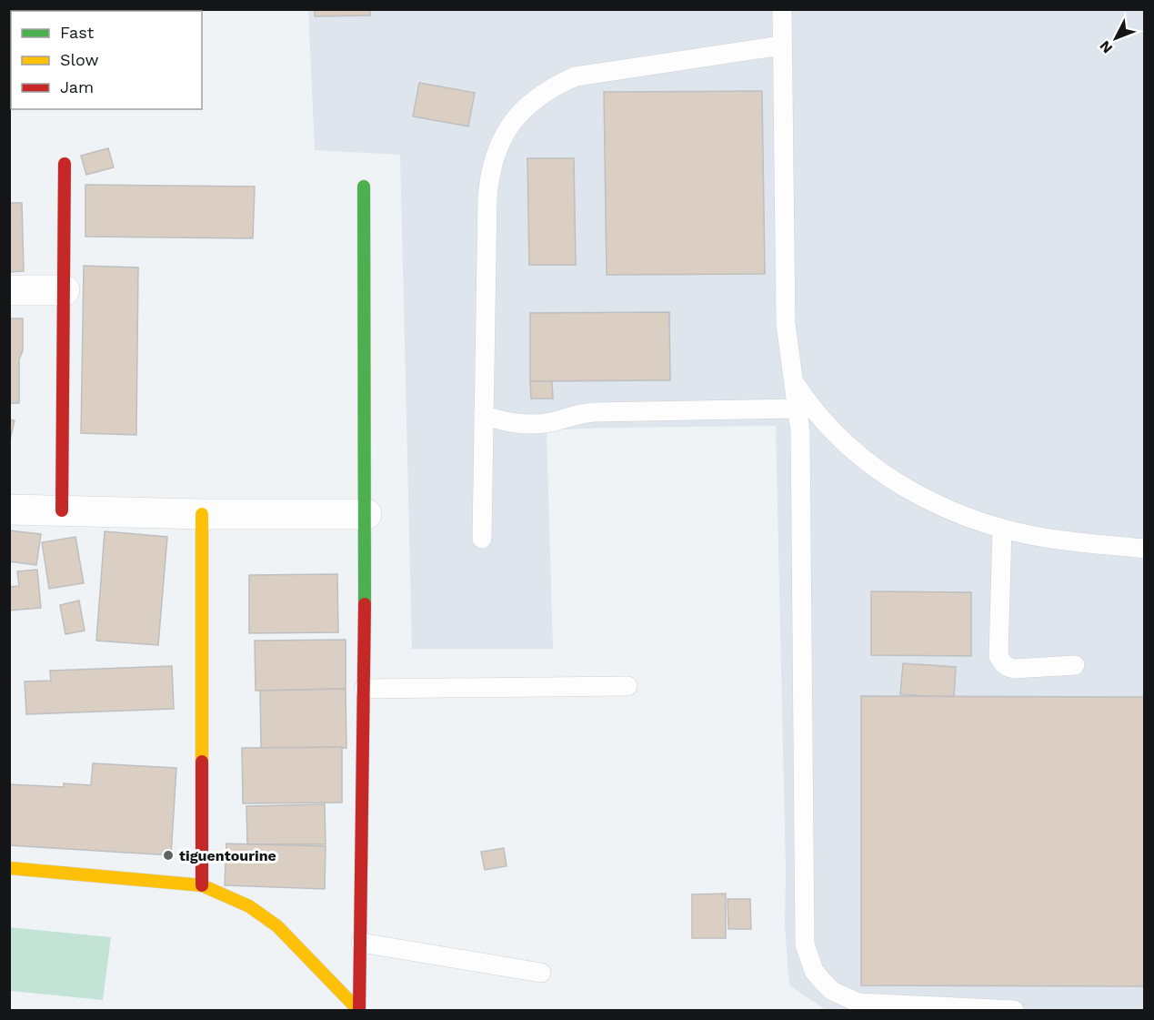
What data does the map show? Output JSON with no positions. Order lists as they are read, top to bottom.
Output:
{
  "places": ["tiguentourine"],
  "legend": ["Fast", "Slow", "Jam"],
  "north": "bottom left"
}
